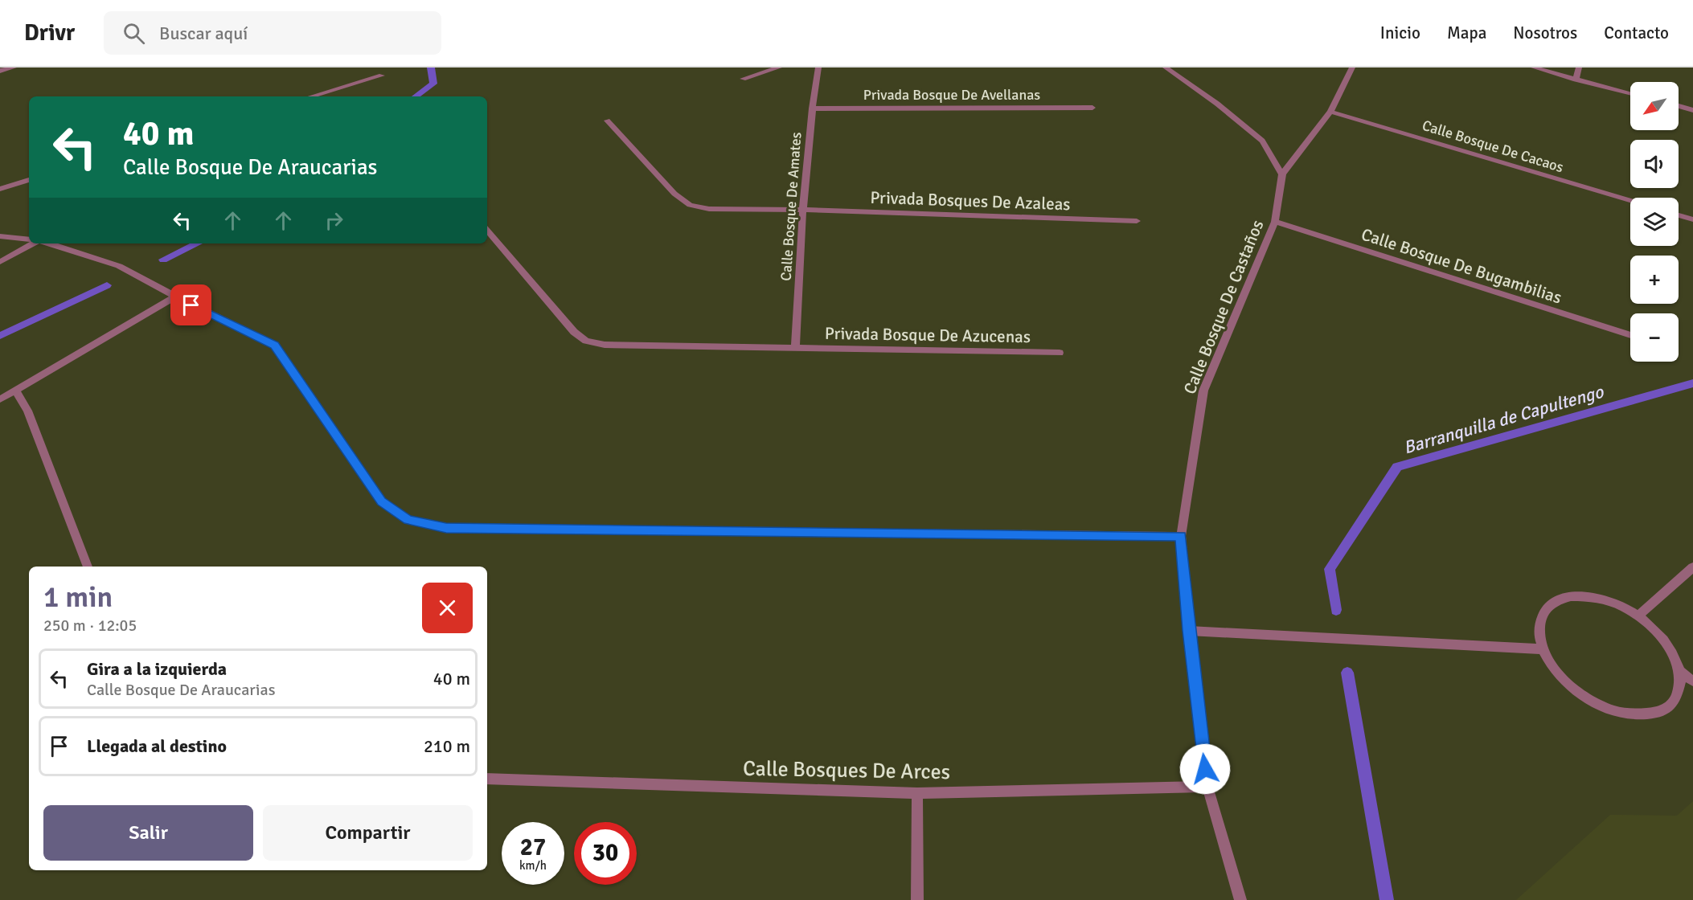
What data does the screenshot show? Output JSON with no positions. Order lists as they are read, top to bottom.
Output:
{
  "streets": {
    "street": [
      "Privada Bosque De Avellanas",
      "Calle Bosque De Cacaos",
      "Privada Bosques De Azaleas",
      "Calle Bosque De Amates",
      "Calle Bosque De Bugambilias",
      "Calle Bosque De Castaños",
      "Privada Bosque De Azucenas",
      "Calle Bosques De Arces"
    ]
  },
  "crossings": [
    ["Privada Bosque De Avellanas", "Calle Bosque De Amates"],
    ["Privada Bosques De Azaleas", "Calle Bosque De Amates"],
    ["Calle Bosque De Amates", "Privada Bosque De Azucenas"],
    ["Calle Bosque De Bugambilias", "Calle Bosque De Castaños"],
    ["Calle Bosque De Castaños", "Calle Bosques De Arces"]
  ],
  "water": ["Barranquilla de Capultengo"],
  "north": "bottom left",
  "page": {
    "header": "Drivr",
    "search": "Buscar aquí",
    "nav": [
      "Inicio",
      "Mapa",
      "Nosotros",
      "Contacto"
    ],
    "map_buttons": ["+", "−"],
    "turn": ["40 m", "Calle Bosque De Araucarias"],
    "heading": ["1 min", "250 m · 12:05"],
    "list": [
      {
        "name": "Gira a la izquierda",
        "note": "Calle Bosque De Araucarias",
        "value": "40 m"
      },
      {
        "name": "Llegada al destino",
        "value": "210 m"
      }
    ],
    "buttons": ["Salir", "Compartir"],
    "speed": "27 km/h",
    "limit": "30"
  }
}
